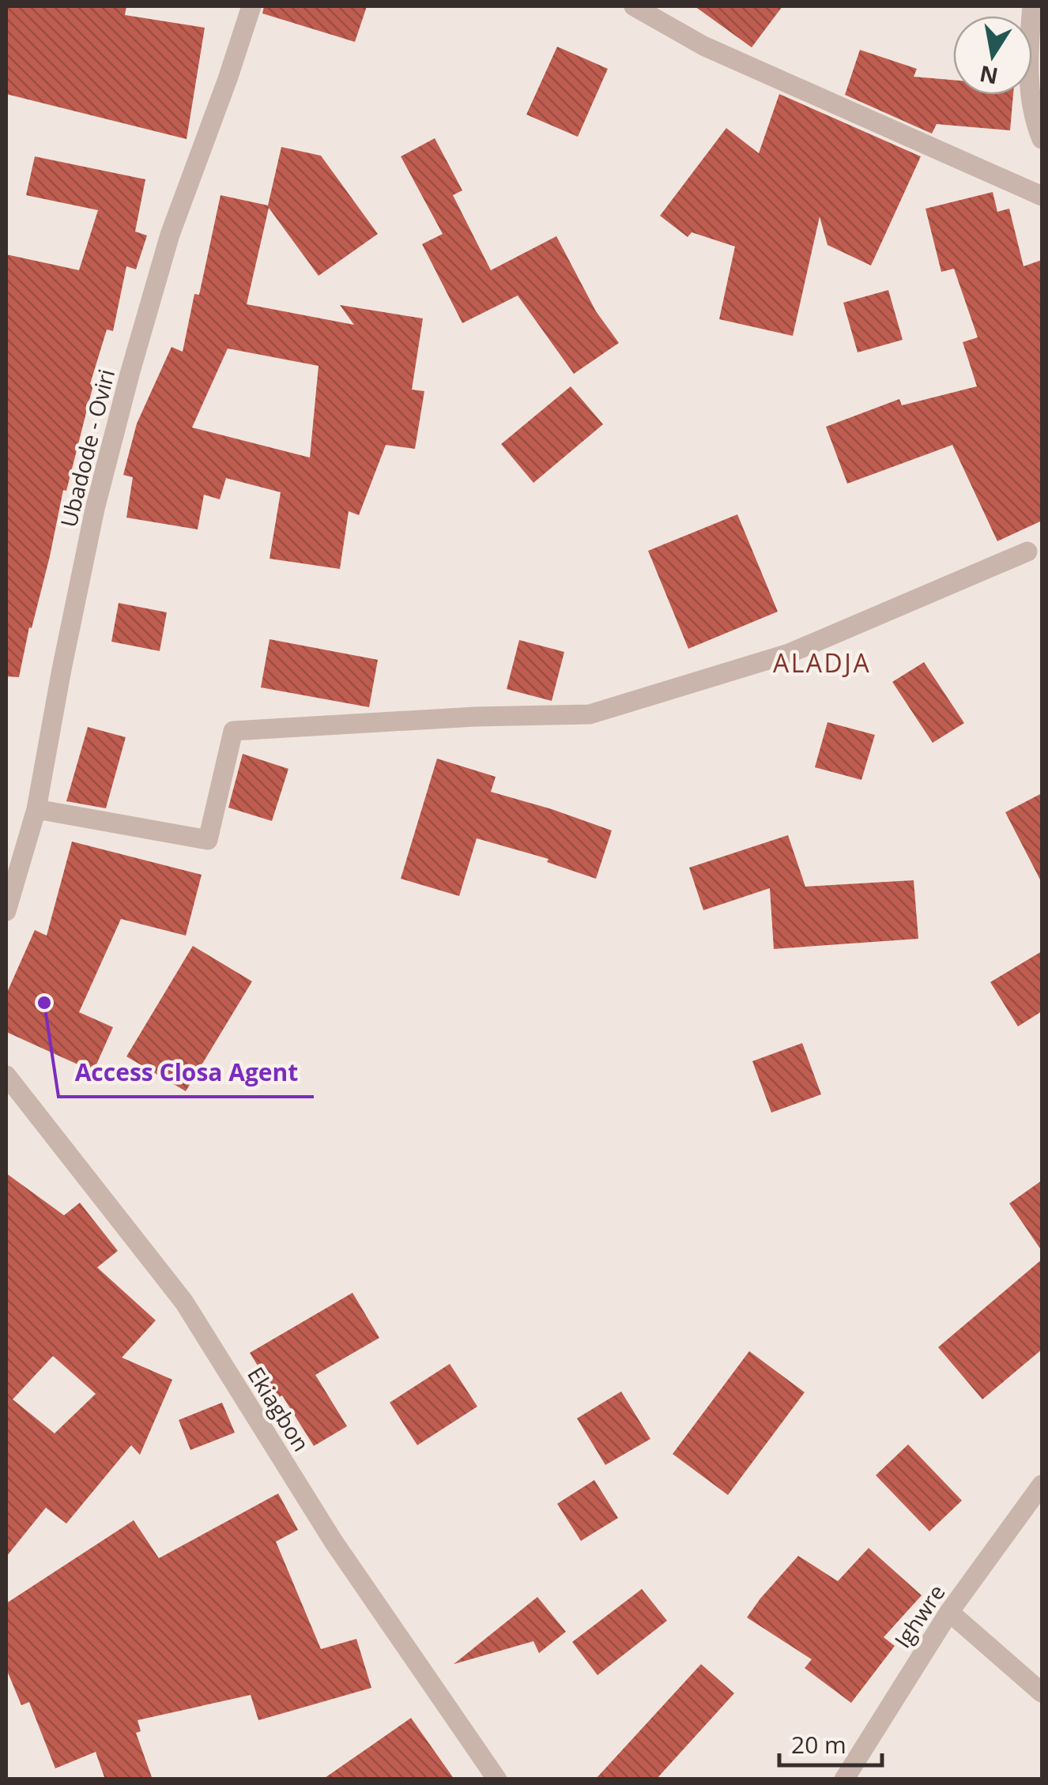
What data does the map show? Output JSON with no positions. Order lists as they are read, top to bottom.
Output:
{
  "streets": {
    "street": ["Ubadode - Oviri", "Ekiagbon", "Ighwre"]
  },
  "districts": ["ALADJA"],
  "places": ["Access Closa Agent"],
  "scale_bar": "20 m",
  "north": "bottom"
}
